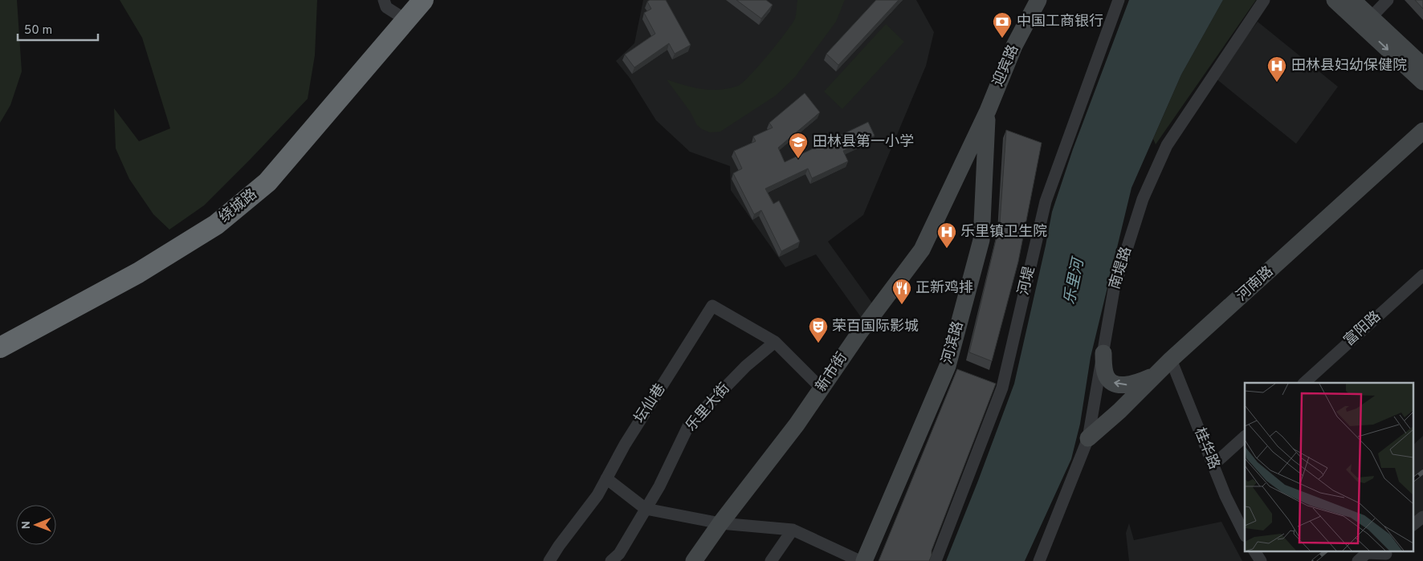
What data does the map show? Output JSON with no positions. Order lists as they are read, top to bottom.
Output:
{
  "streets": {
    "highway": ["绕城路"],
    "street": [
      "迎宾路",
      "南堤路",
      "河堤",
      "河南路",
      "富阳路",
      "河滨路",
      "新市街",
      "坛仙巷",
      "乐里大街",
      "桂华路"
    ]
  },
  "crossings": [
    ["迎宾路", "河滨路"],
    ["迎宾路", "新市街"],
    ["南堤路", "河南路"],
    ["河南路", "桂华路"],
    ["河滨路", "新市街"],
    ["坛仙巷", "乐里大街"]
  ],
  "water": ["乐里河"],
  "places": {
    "bank": ["中国工商银行"],
    "hospital": ["田林县妇幼保健院", "乐里镇卫生院"],
    "school or university": ["田林县第一小学"],
    "restaurant": ["正新鸡排"],
    "theatre": ["荣百国际影城"]
  },
  "scale_bar": "50 m",
  "north": "left"
}
